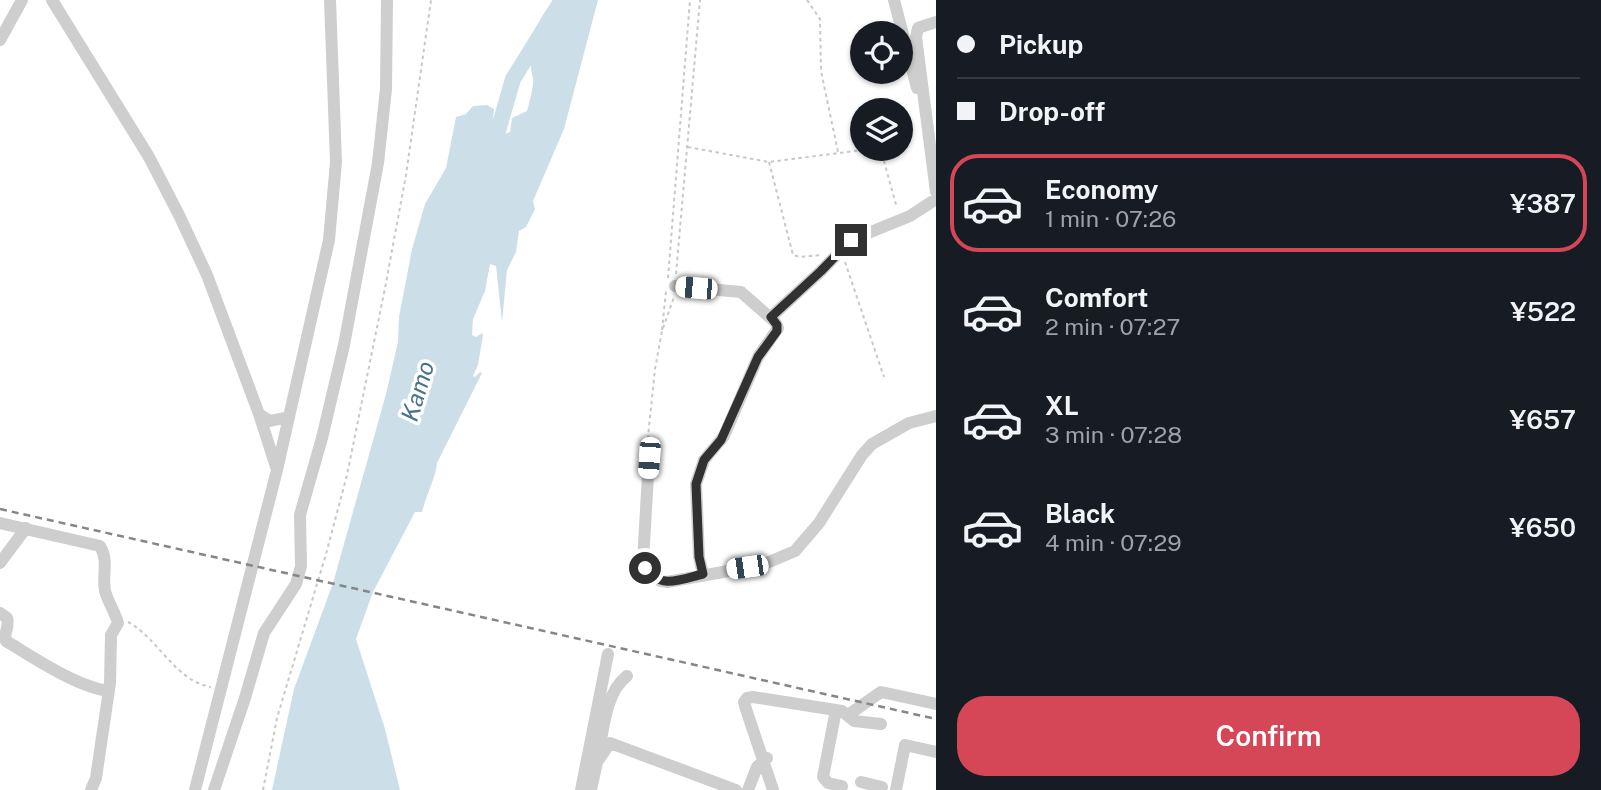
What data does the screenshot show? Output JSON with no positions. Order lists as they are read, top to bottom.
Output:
{
  "water": ["Kamo"],
  "page": {
    "banner": ["Pickup", "Drop-off"],
    "list": [
      {
        "name": "Economy",
        "note": "1 min · 07:26",
        "value": "¥387"
      },
      {
        "name": "Comfort",
        "note": "2 min · 07:27",
        "value": "¥522"
      },
      {
        "name": "XL",
        "note": "3 min · 07:28",
        "value": "¥657"
      },
      {
        "name": "Black",
        "note": "4 min · 07:29",
        "value": "¥650"
      }
    ],
    "buttons": "Confirm"
  }
}
